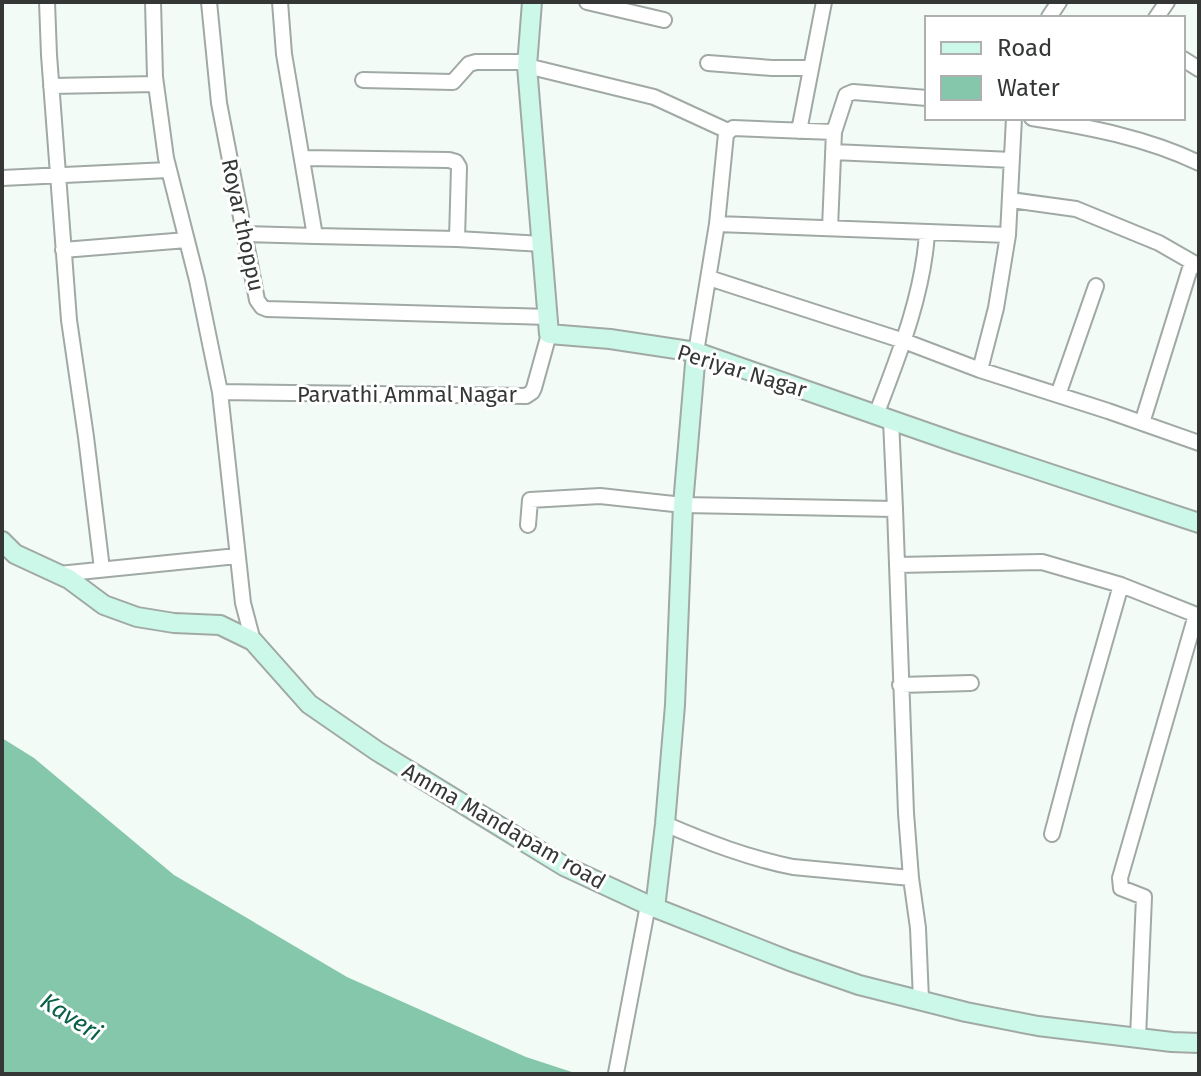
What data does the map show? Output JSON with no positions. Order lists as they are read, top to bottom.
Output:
{
  "streets": {
    "street": [
      "Royar thoppu",
      "Periyar Nagar",
      "Parvathi Ammal Nagar",
      "Amma Mandapam road"
    ]
  },
  "crossings": [
    ["Royar thoppu", "Periyar Nagar"],
    ["Royar thoppu", "Parvathi Ammal Nagar"],
    ["Periyar Nagar", "Parvathi Ammal Nagar"]
  ],
  "water": ["Kaveri"],
  "legend": ["Road", "Water"]
}
